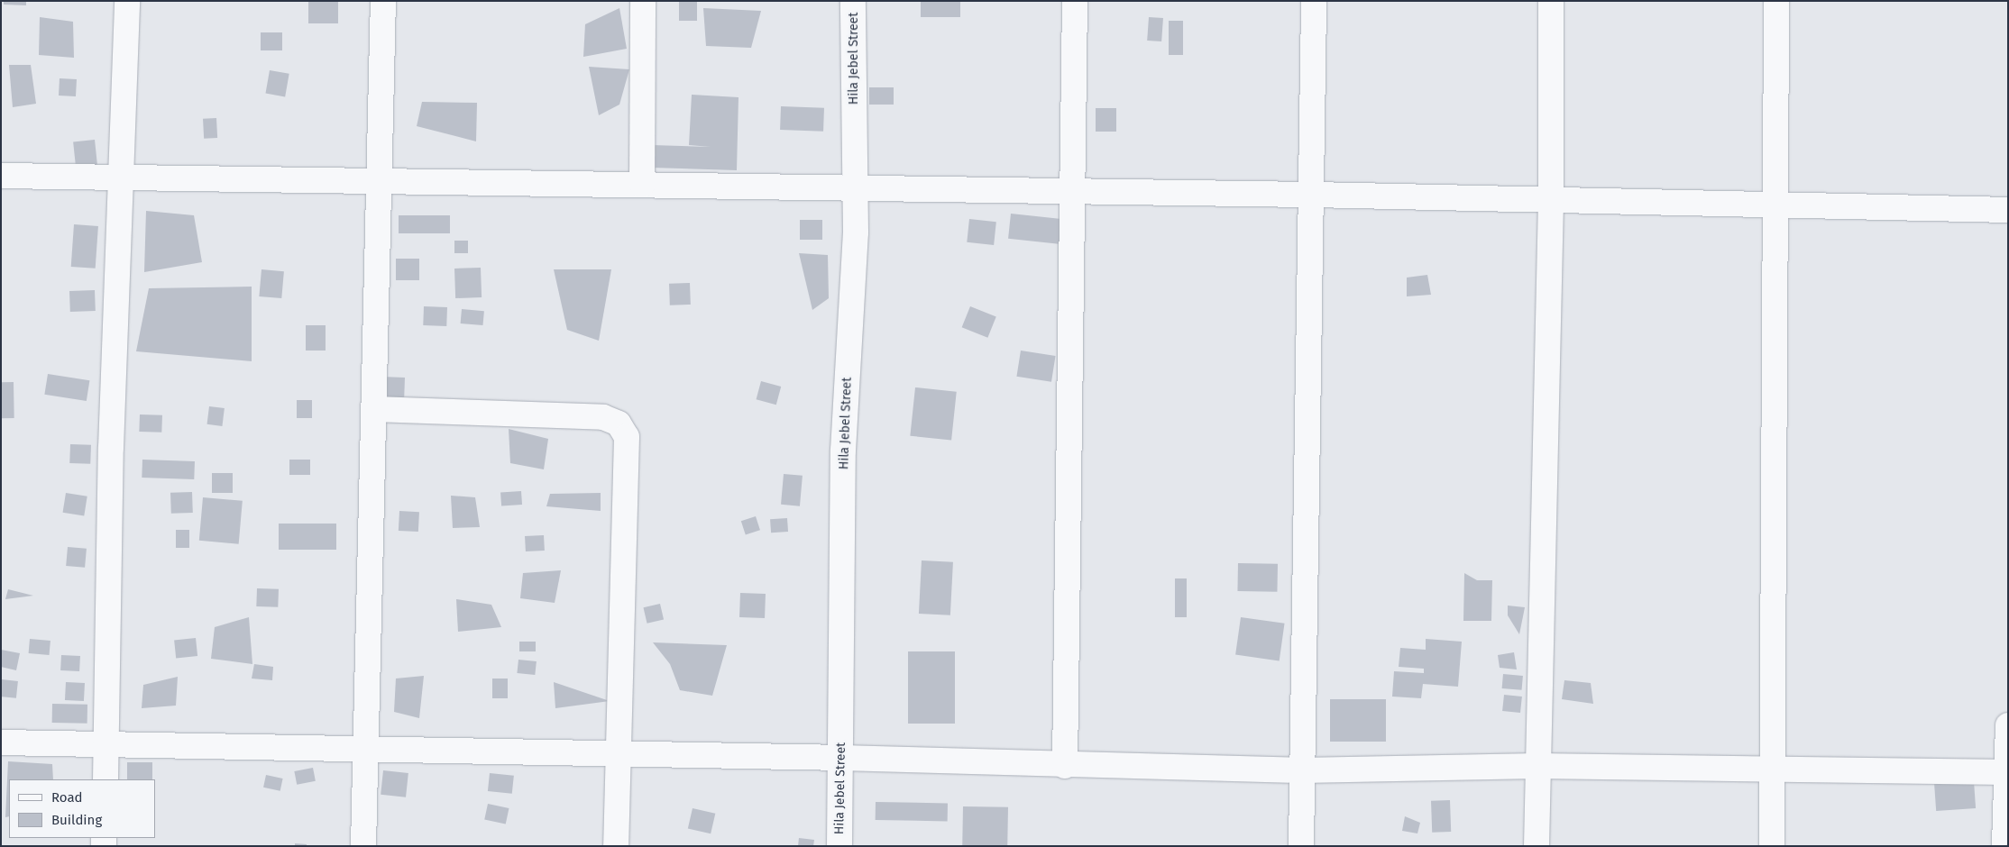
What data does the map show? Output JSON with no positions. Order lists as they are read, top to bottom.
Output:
{
  "streets": {
    "street": ["Hila Jebel Street"]
  },
  "legend": ["Road", "Building"]
}
